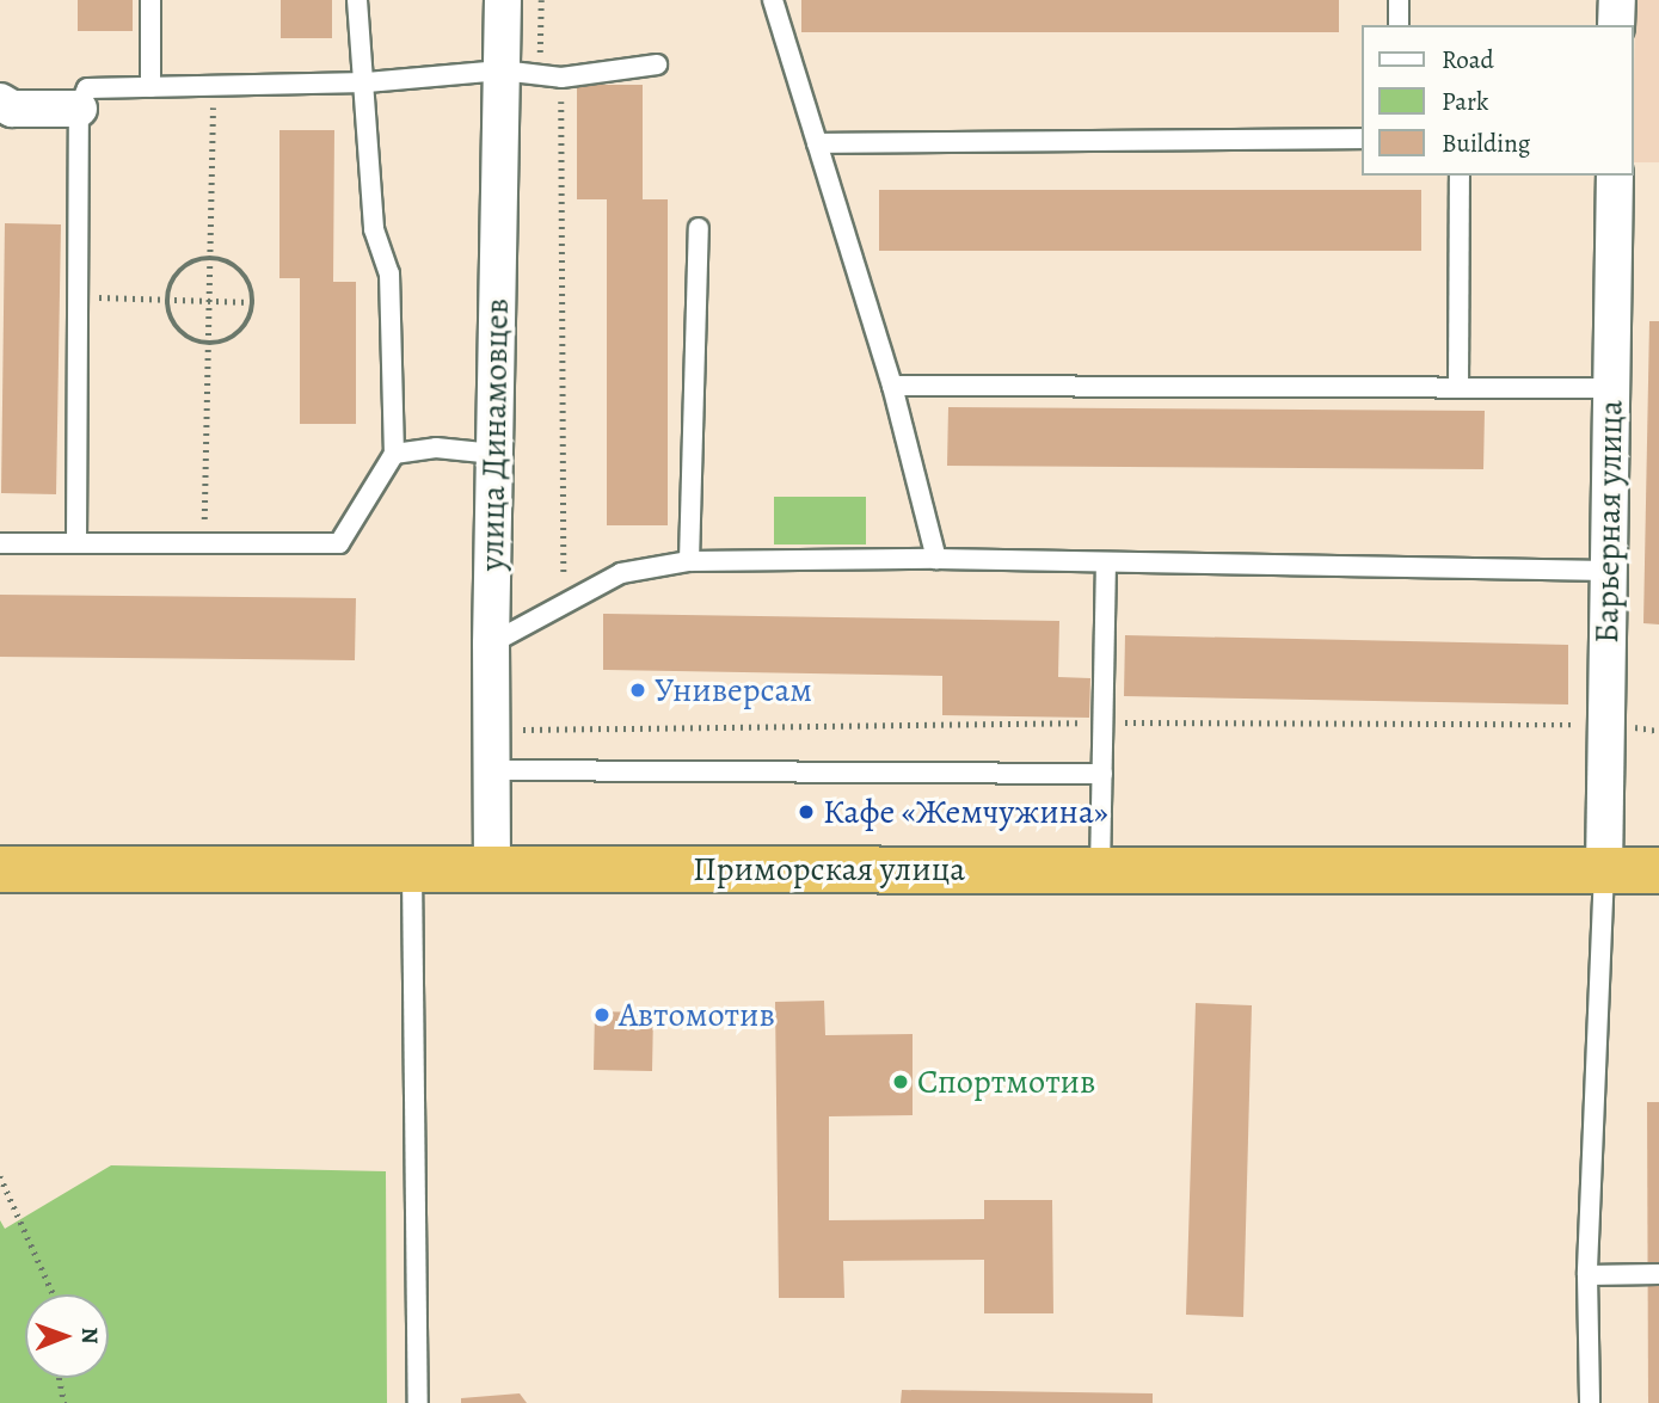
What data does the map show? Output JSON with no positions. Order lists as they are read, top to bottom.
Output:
{
  "streets": {
    "highway": ["Приморская улица"],
    "street": ["улица Динамовцев", "Барьерная улица"]
  },
  "crossings": [
    ["улица Динамовцев", "Приморская улица"],
    ["Барьерная улица", "Приморская улица"]
  ],
  "places": [
    "Универсам",
    "Кафе «Жемчужина»",
    "Автомотив",
    "Спортмотив"
  ],
  "legend": ["Road", "Park", "Building"],
  "north": "right"
}
